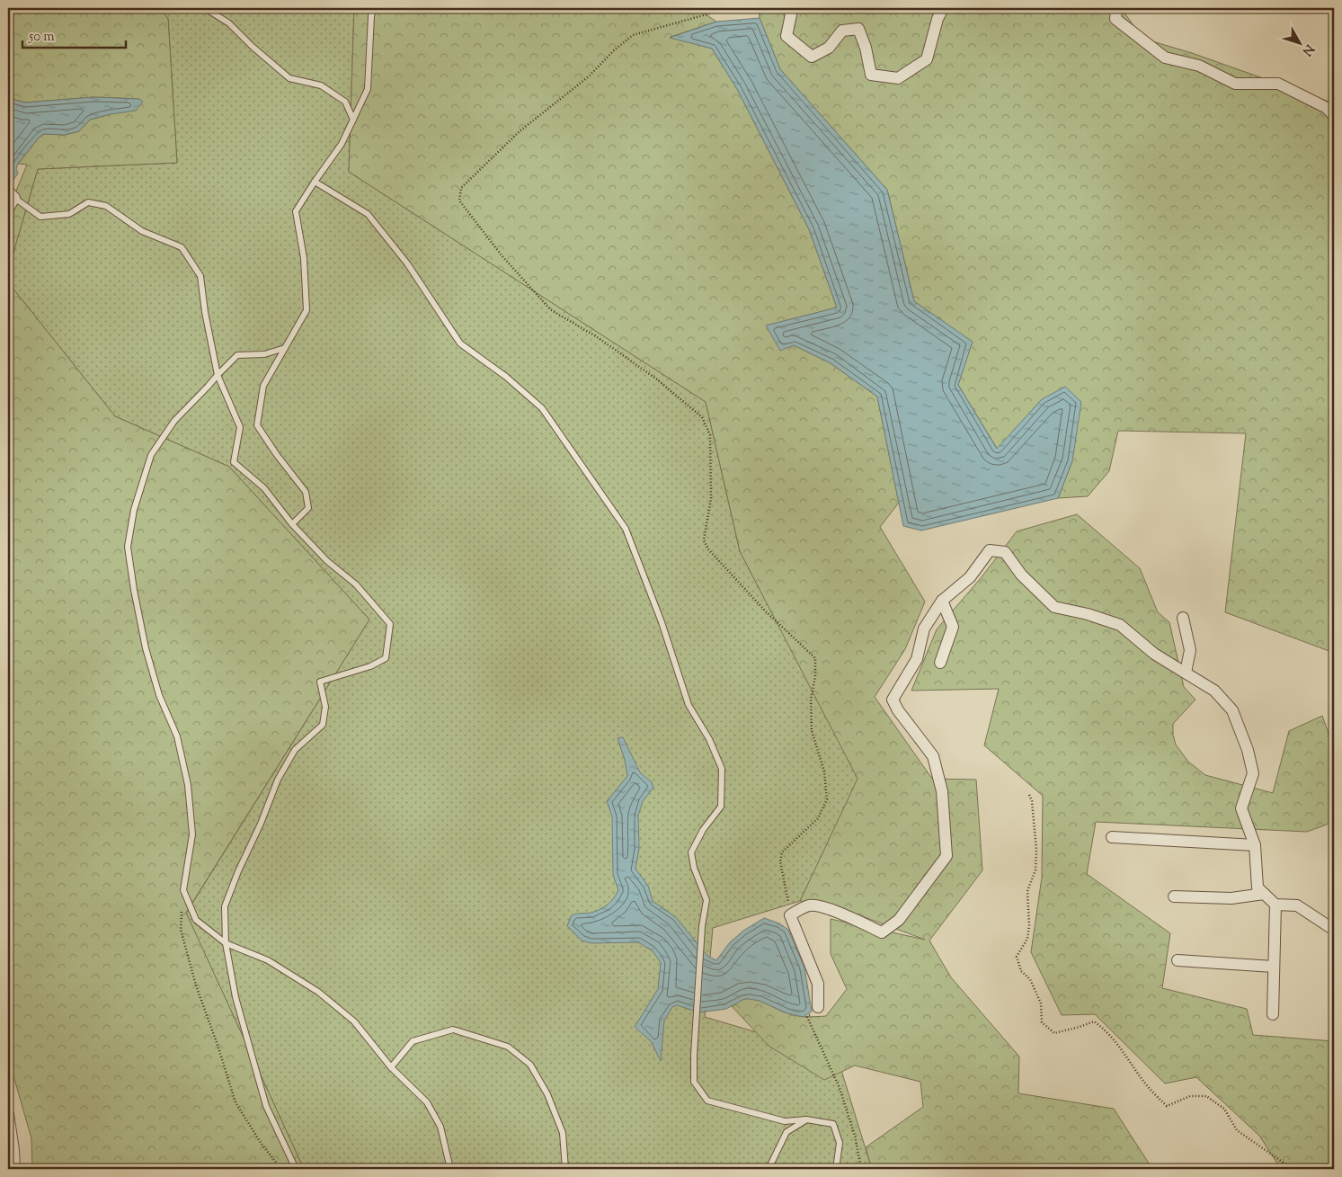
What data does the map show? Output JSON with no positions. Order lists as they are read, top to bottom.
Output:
{
  "scale_bar": "50 m",
  "north": "bottom right"
}
